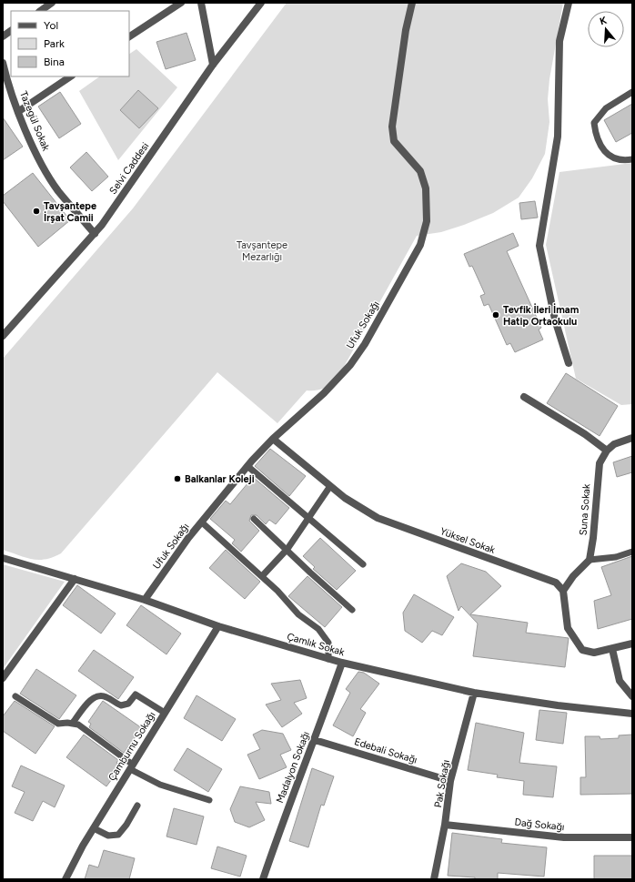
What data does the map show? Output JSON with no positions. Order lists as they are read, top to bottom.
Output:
{
  "streets": {
    "street": [
      "Tazegül Sokak",
      "Selvi Caddesi",
      "Ufuk Sokağı",
      "Suna Sokak",
      "Yüksel Sokak",
      "Çamlık Sokak",
      "Çamburnu Sokağı",
      "Edebali Sokağı",
      "Madalyon Sokağı",
      "Pak Sokağı",
      "Dağ Sokağı"
    ]
  },
  "crossings": [
    ["Tazegül Sokak", "Selvi Caddesi"],
    ["Ufuk Sokağı", "Yüksel Sokak"],
    ["Ufuk Sokağı", "Çamlık Sokak"],
    ["Çamlık Sokak", "Çamburnu Sokağı"],
    ["Çamlık Sokak", "Madalyon Sokağı"],
    ["Çamlık Sokak", "Pak Sokağı"],
    ["Edebali Sokağı", "Madalyon Sokağı"],
    ["Edebali Sokağı", "Pak Sokağı"],
    ["Pak Sokağı", "Dağ Sokağı"]
  ],
  "parks": ["Tavşantepe Mezarlığı"],
  "places": ["Tavşantepe İrşat Camii", "Tevfik İleri İmam Hatip Ortaokulu", "Balkanlar Koleji"],
  "legend": ["Yol", "Park", "Bina"],
  "north": "top"
}
